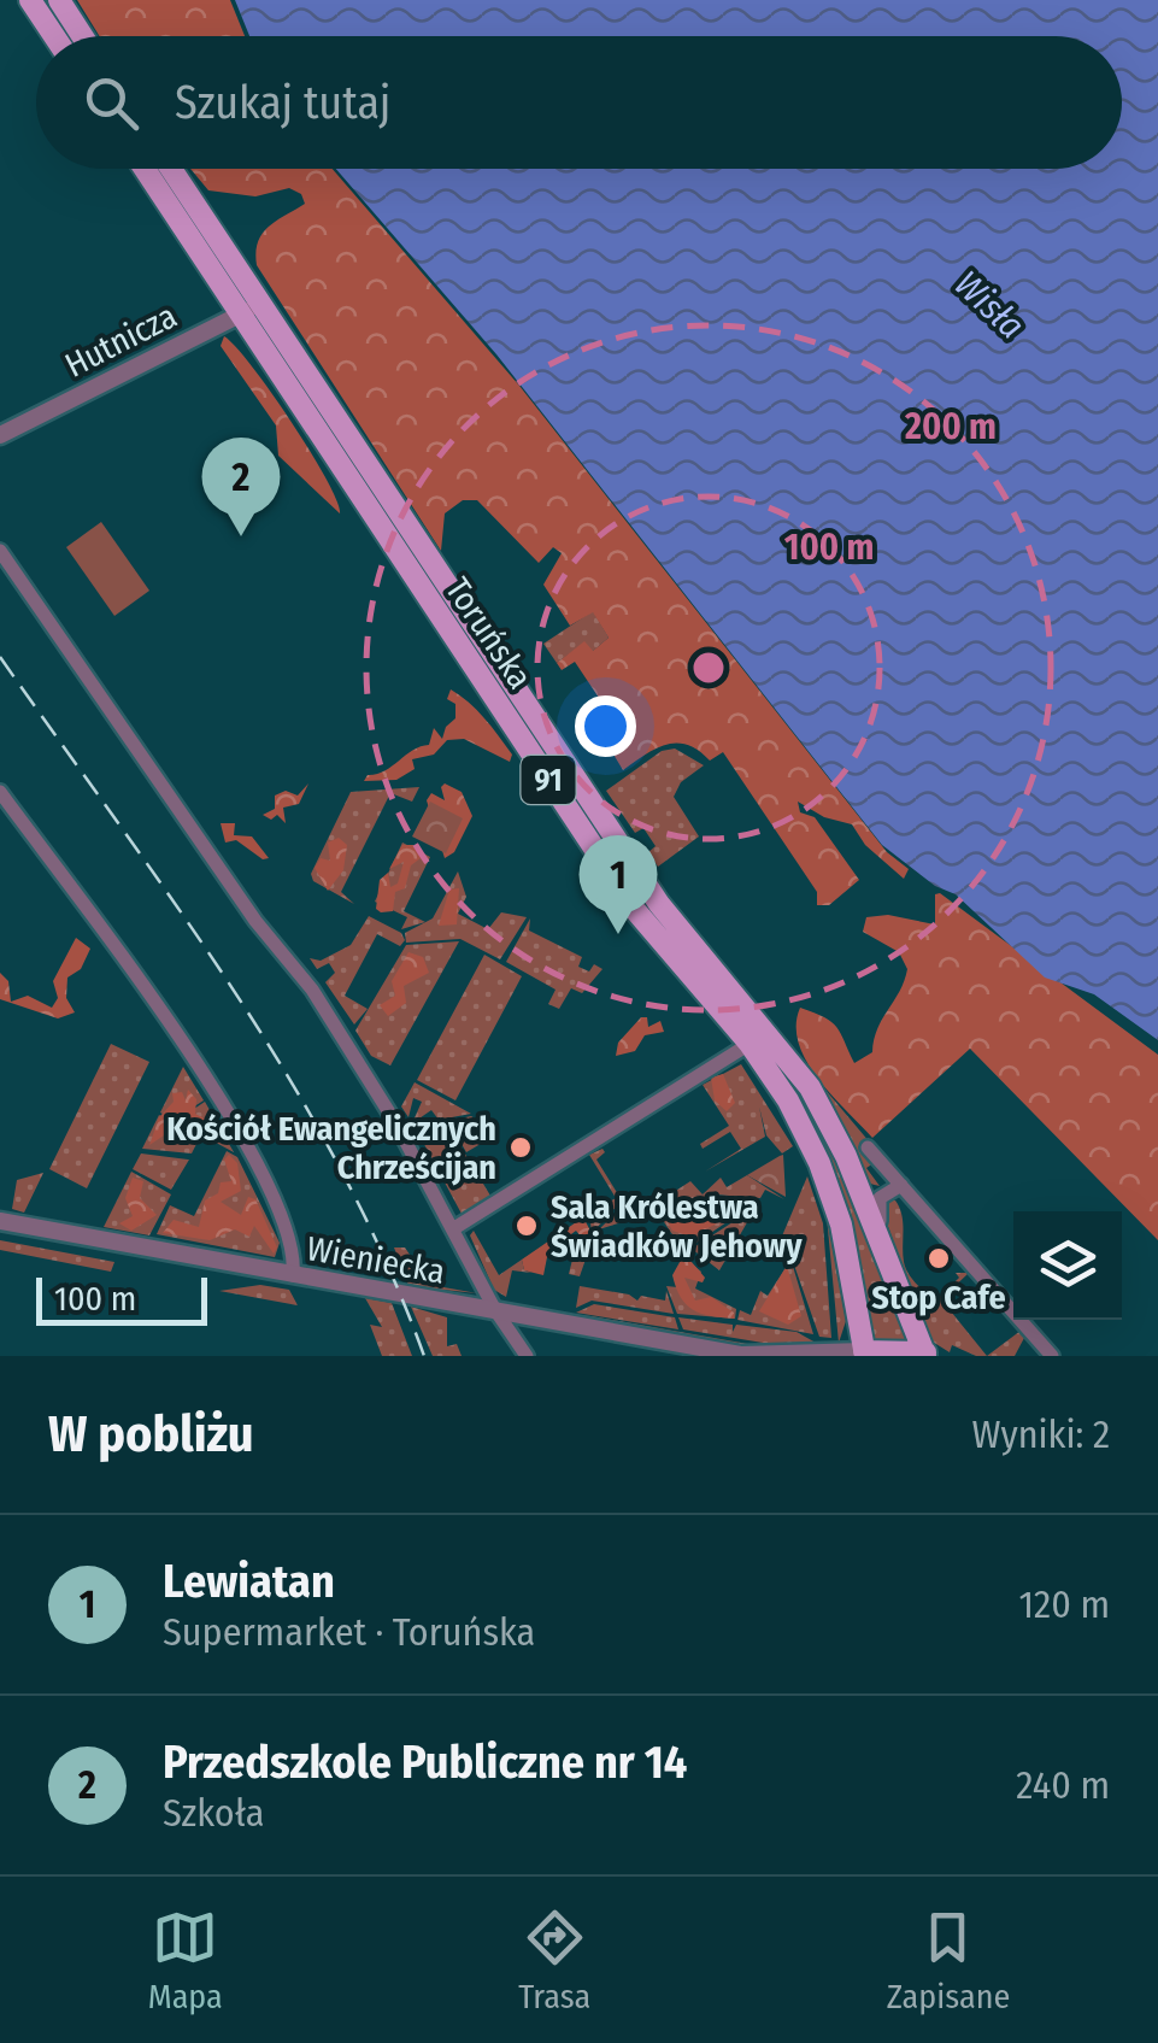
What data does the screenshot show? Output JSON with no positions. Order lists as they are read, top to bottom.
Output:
{
  "streets": {
    "main road": ["Toruńska", "91"],
    "street": ["Hutnicza", "Wieniecka"]
  },
  "crossings": [
    ["Hutnicza", "Toruńska"],
    ["Toruńska", "Wieniecka"]
  ],
  "water": ["Wisła"],
  "places": ["Kościół Ewangelicznych Chrześcijan", "Sala Królestwa Świadków Jehowy", "Stop Cafe"],
  "scale_bar": "100 m",
  "page": {
    "search": "Szukaj tutaj",
    "pins": ["2", "1"],
    "scale": "100 m",
    "heading": ["W pobliżu", "Wyniki: 2"],
    "list": [
      {
        "mark": "1",
        "name": "Lewiatan",
        "note": "Supermarket · Toruńska",
        "value": "120 m"
      },
      {
        "mark": "2",
        "name": "Przedszkole Publiczne nr 14",
        "note": "Szkoła",
        "value": "240 m"
      }
    ],
    "nav": ["Mapa", "Trasa", "Zapisane"]
  },
  "rings": ["200 m", "100 m"]
}
